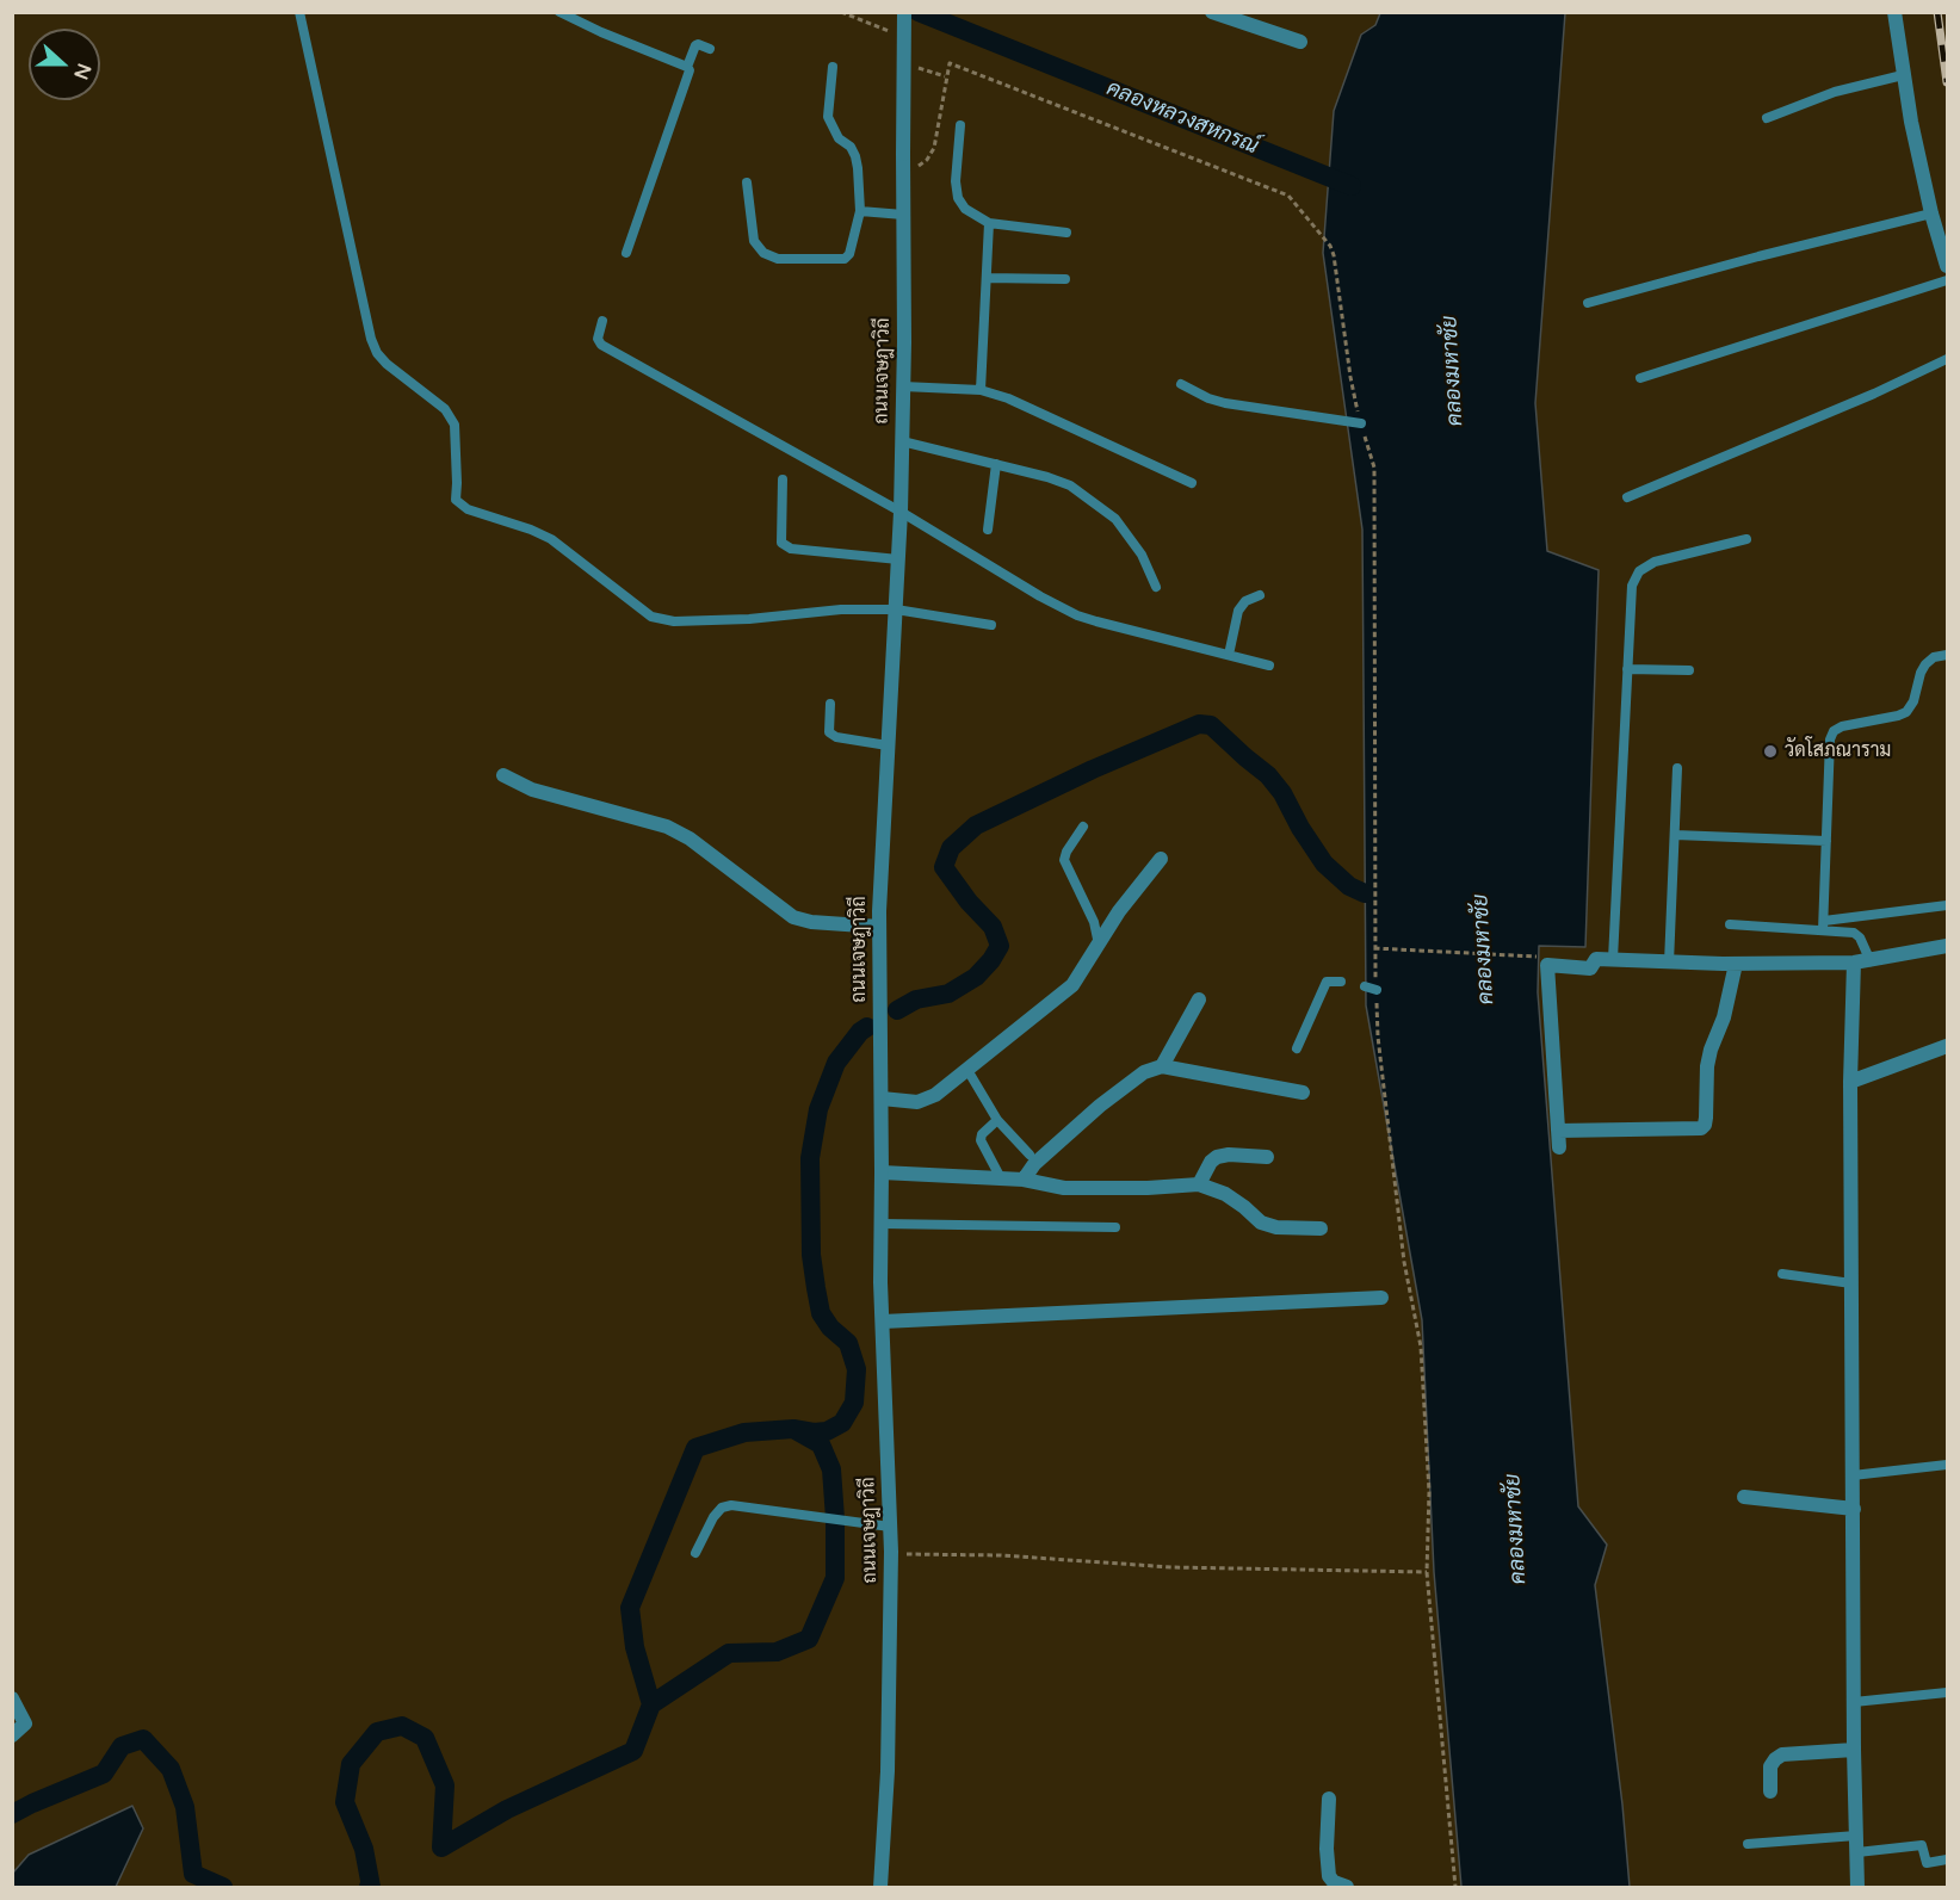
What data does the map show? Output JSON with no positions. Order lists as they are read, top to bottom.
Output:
{
  "streets": {
    "street": ["ถนนเจษฎาวิถี"]
  },
  "water": ["คลองหลวงสหกรณ์", "คลองมหาชัย"],
  "places": ["วัดโสภณาราม"],
  "north": "right"
}
